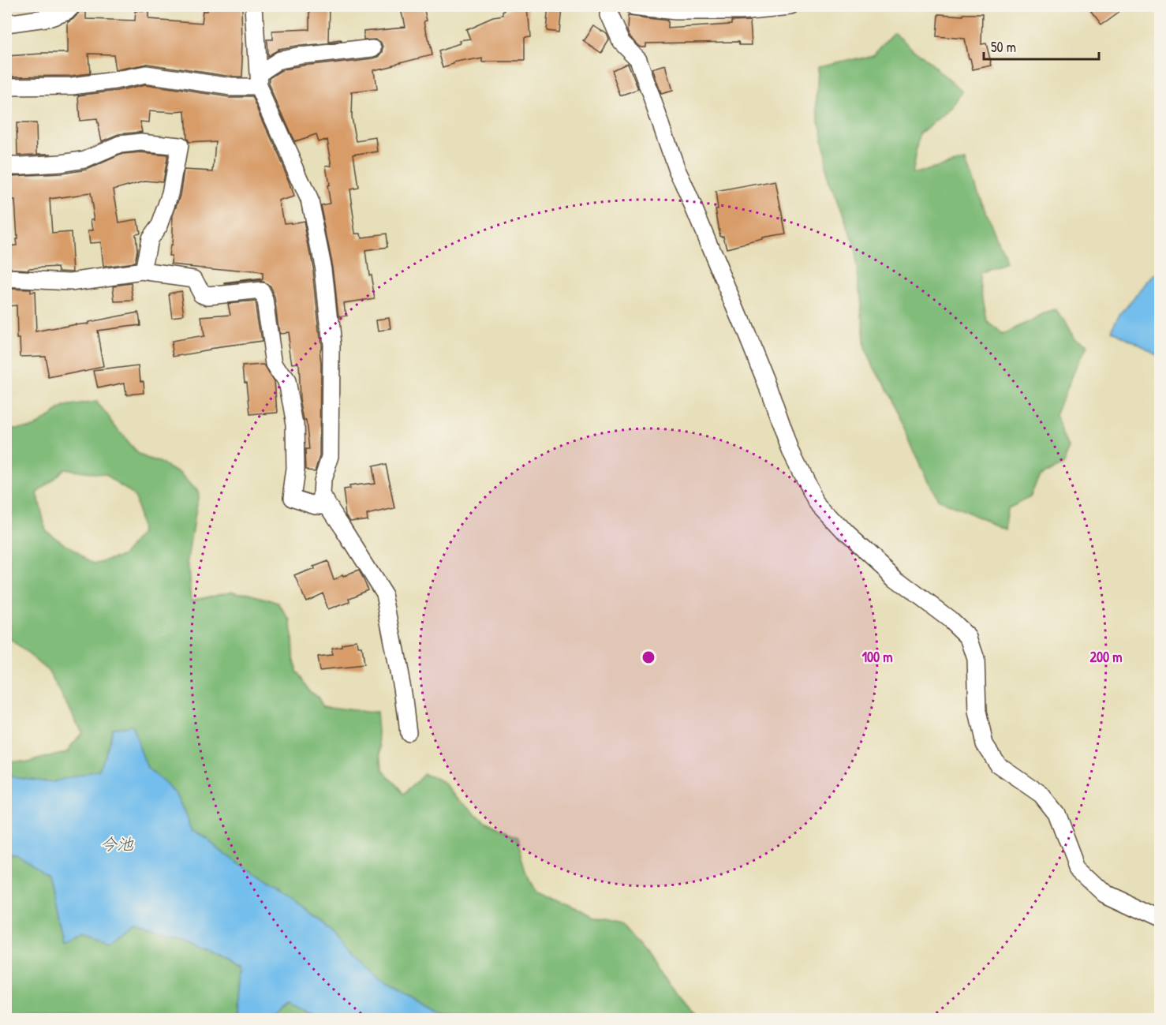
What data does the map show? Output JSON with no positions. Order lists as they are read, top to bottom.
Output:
{
  "water": ["今池"],
  "scale_bar": "50 m",
  "rings": ["100 m", "200 m"]
}
